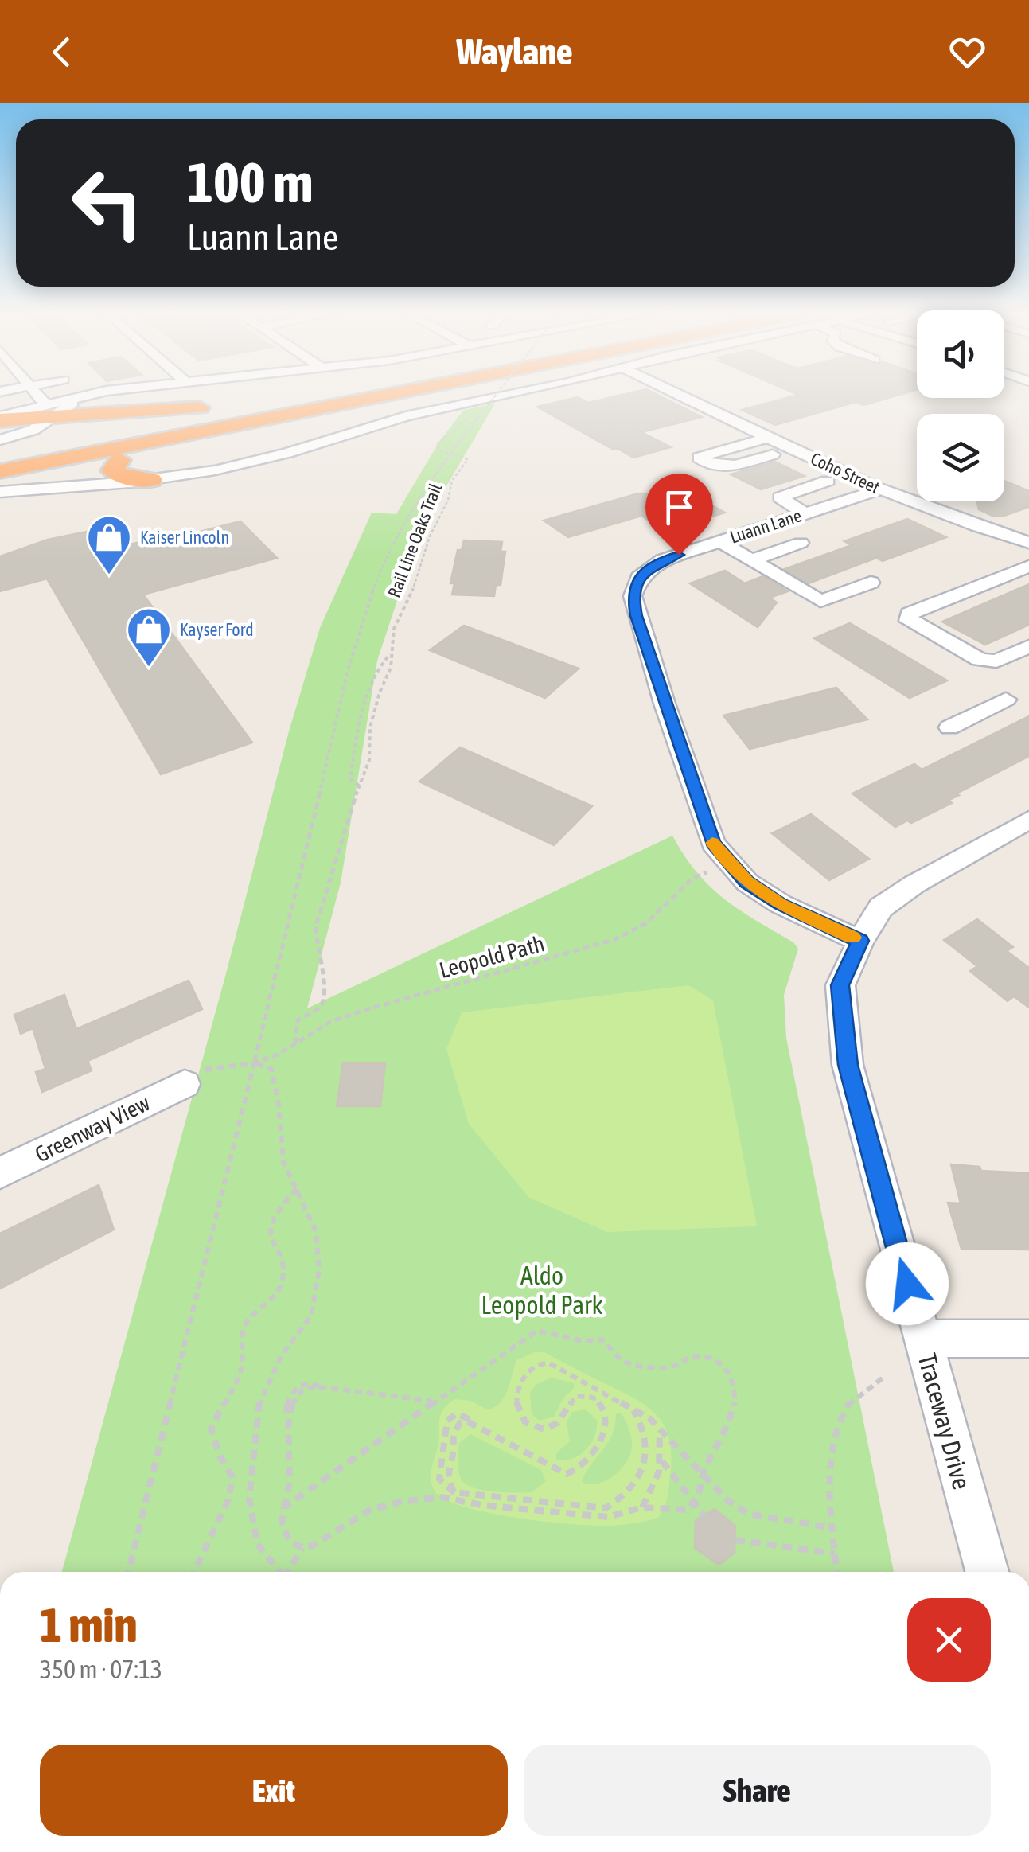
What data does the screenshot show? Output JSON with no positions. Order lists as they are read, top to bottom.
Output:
{
  "streets": {
    "street": [
      "Coho Street",
      "Luann Lane",
      "Greenway View",
      "Traceway Drive"
    ],
    "path": ["Rail Line Oaks Trail", "Leopold Path"]
  },
  "crossings": [
    ["Coho Street", "Luann Lane"],
    ["Luann Lane", "Leopold Path"],
    ["Luann Lane", "Traceway Drive"],
    ["Rail Line Oaks Trail", "Leopold Path"],
    ["Leopold Path", "Greenway View"]
  ],
  "parks": ["Aldo Leopold Park"],
  "places": {
    "shop": ["Kaiser Lincoln", "Kayser Ford"]
  },
  "page": {
    "header": "Waylane",
    "turn": ["100 m", "Luann Lane"],
    "heading": ["1 min", "350 m · 07:13"],
    "buttons": ["Exit", "Share"]
  }
}
